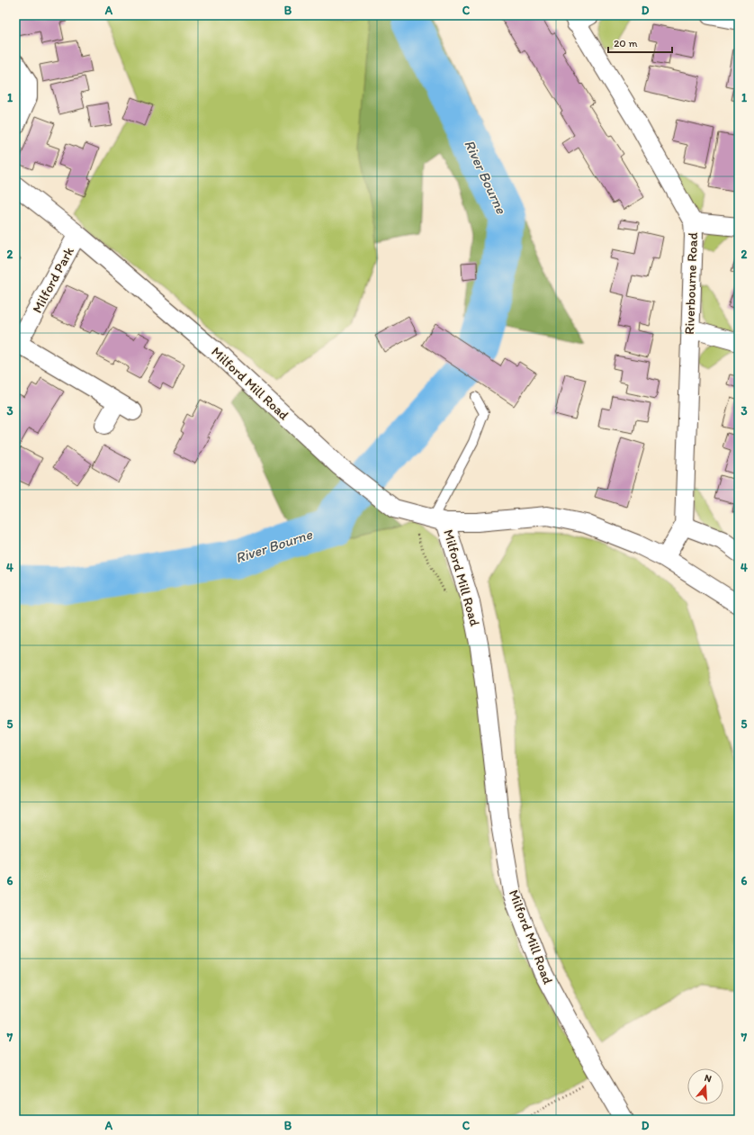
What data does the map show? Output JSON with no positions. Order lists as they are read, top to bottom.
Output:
{
  "streets": {
    "street": ["Milford Park", "Riverbourne Road", "Milford Mill Road"]
  },
  "crossings": [
    ["Milford Park", "Milford Mill Road"]
  ],
  "water": ["River Bourne"],
  "scale_bar": "20 m",
  "north": "top",
  "grid": {
    "columns": [
      "A",
      "B",
      "C",
      "D"
    ],
    "rows": [
      "1",
      "2",
      "3",
      "4",
      "5",
      "6",
      "7"
    ]
  }
}
